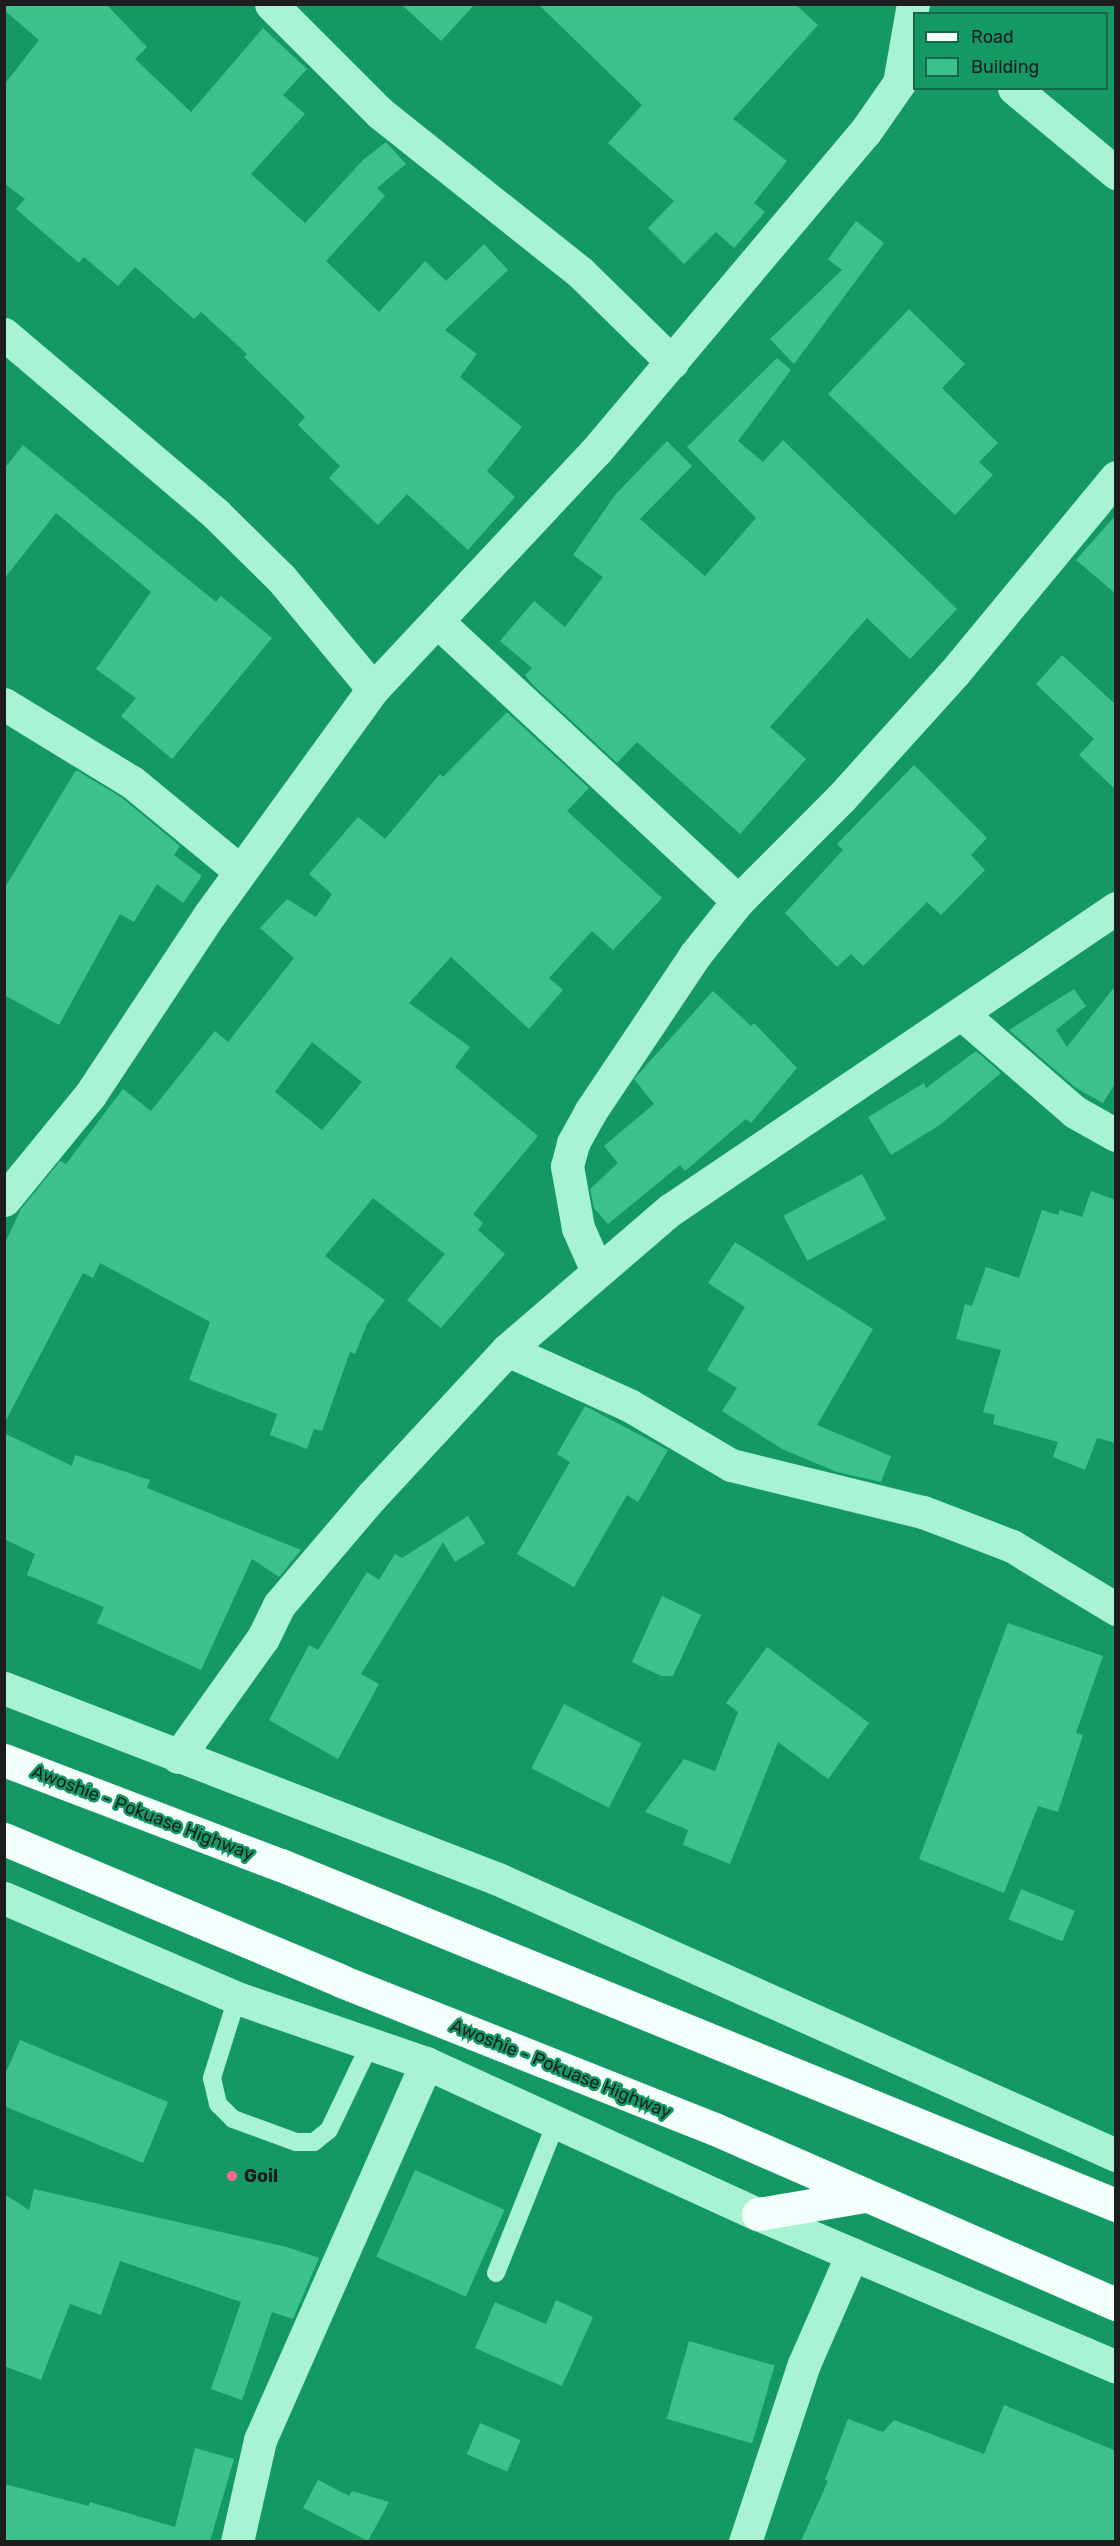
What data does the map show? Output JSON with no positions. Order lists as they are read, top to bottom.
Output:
{
  "streets": {
    "main road": ["Awoshie - Pokuase Highway"]
  },
  "places": ["Goil"],
  "legend": ["Road", "Building"]
}
